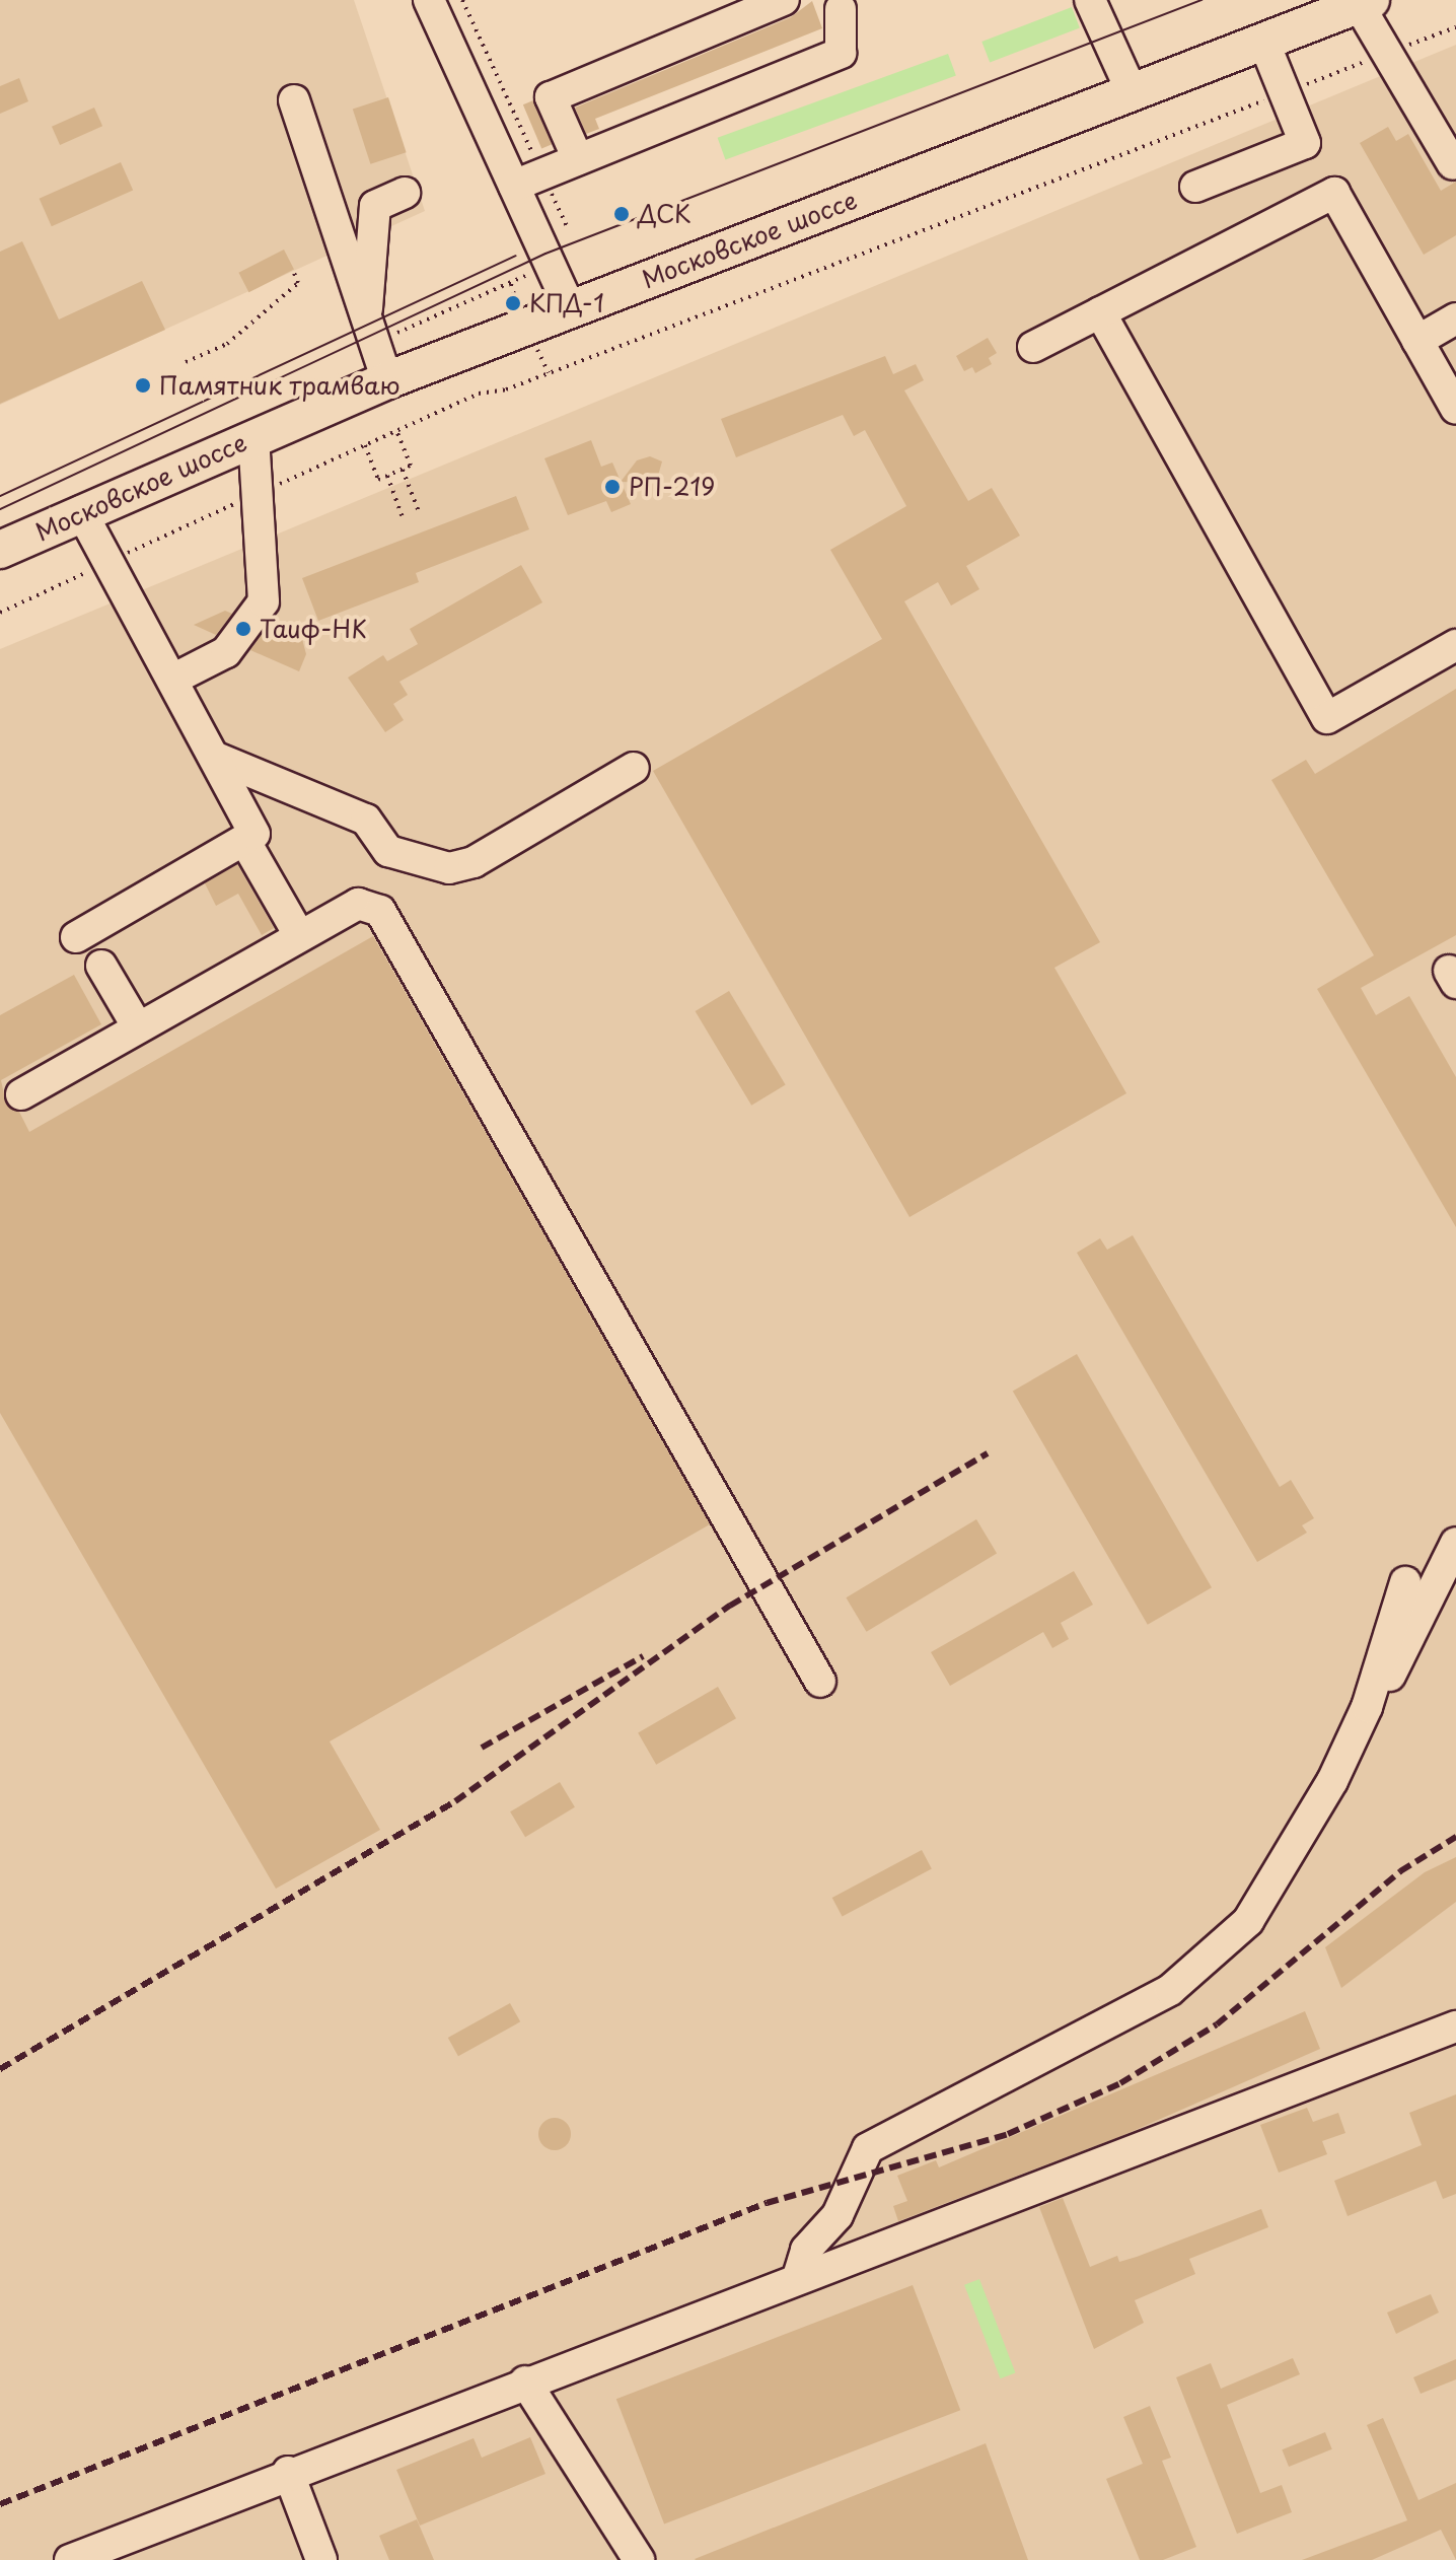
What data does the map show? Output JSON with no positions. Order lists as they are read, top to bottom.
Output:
{
  "streets": {
    "main road": ["Московское шоссе"]
  },
  "places": [
    "ДСК",
    "КПД-1",
    "Памятник трамваю",
    "РП-219",
    "Таиф-НК"
  ]
}
